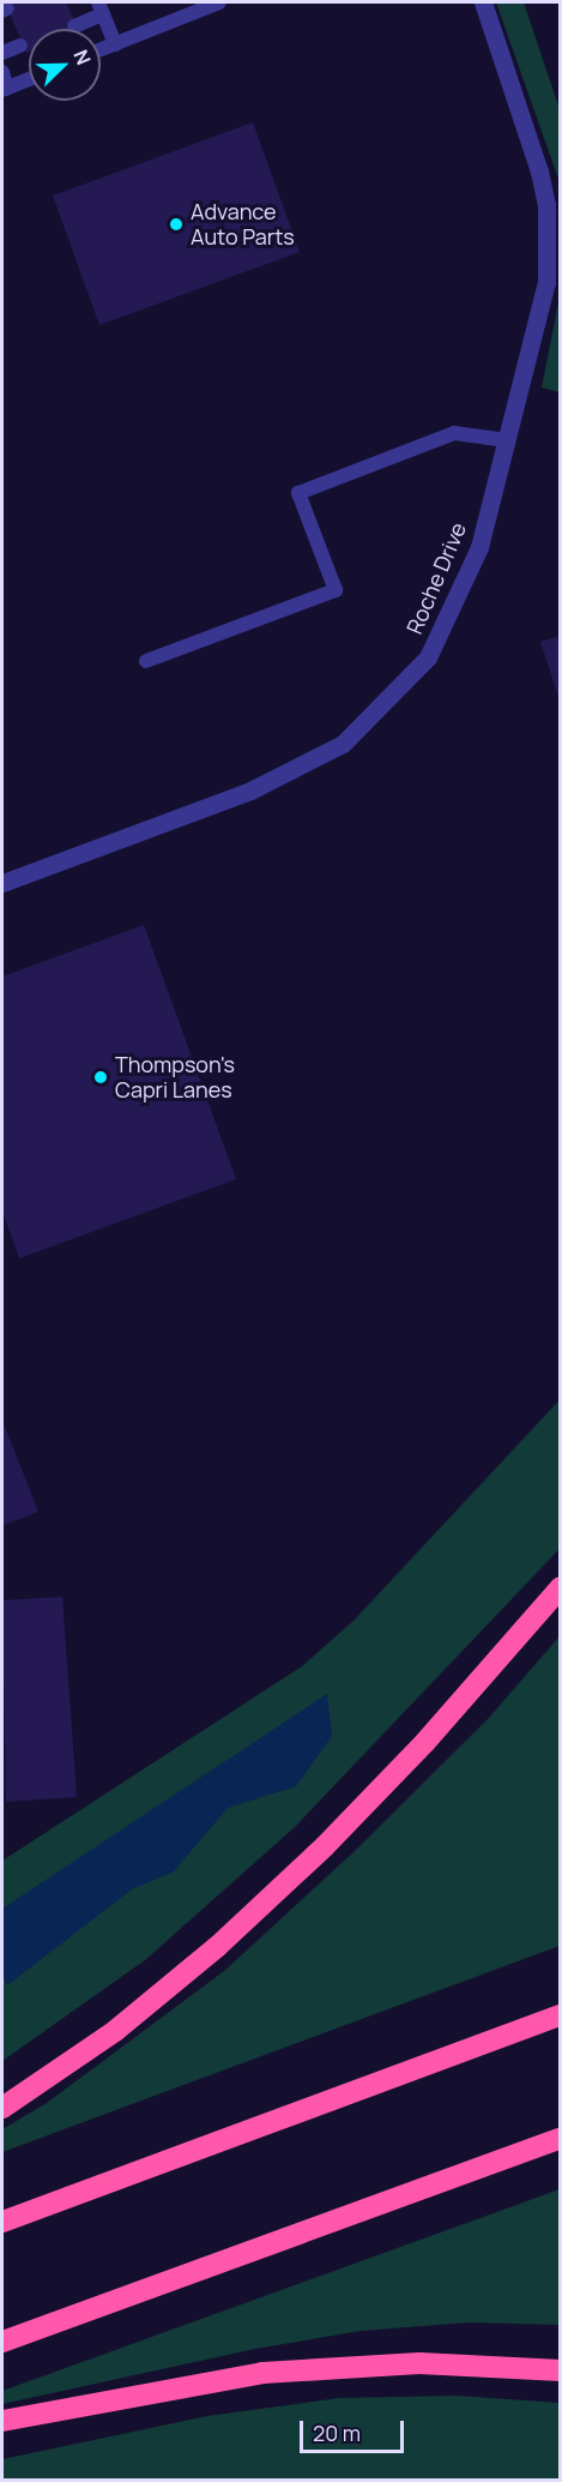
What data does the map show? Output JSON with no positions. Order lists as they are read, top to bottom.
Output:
{
  "streets": {
    "street": ["Roche Drive"]
  },
  "places": ["Advance Auto Parts", "Thompson's Capri Lanes"],
  "scale_bar": "20 m",
  "north": "top right"
}
